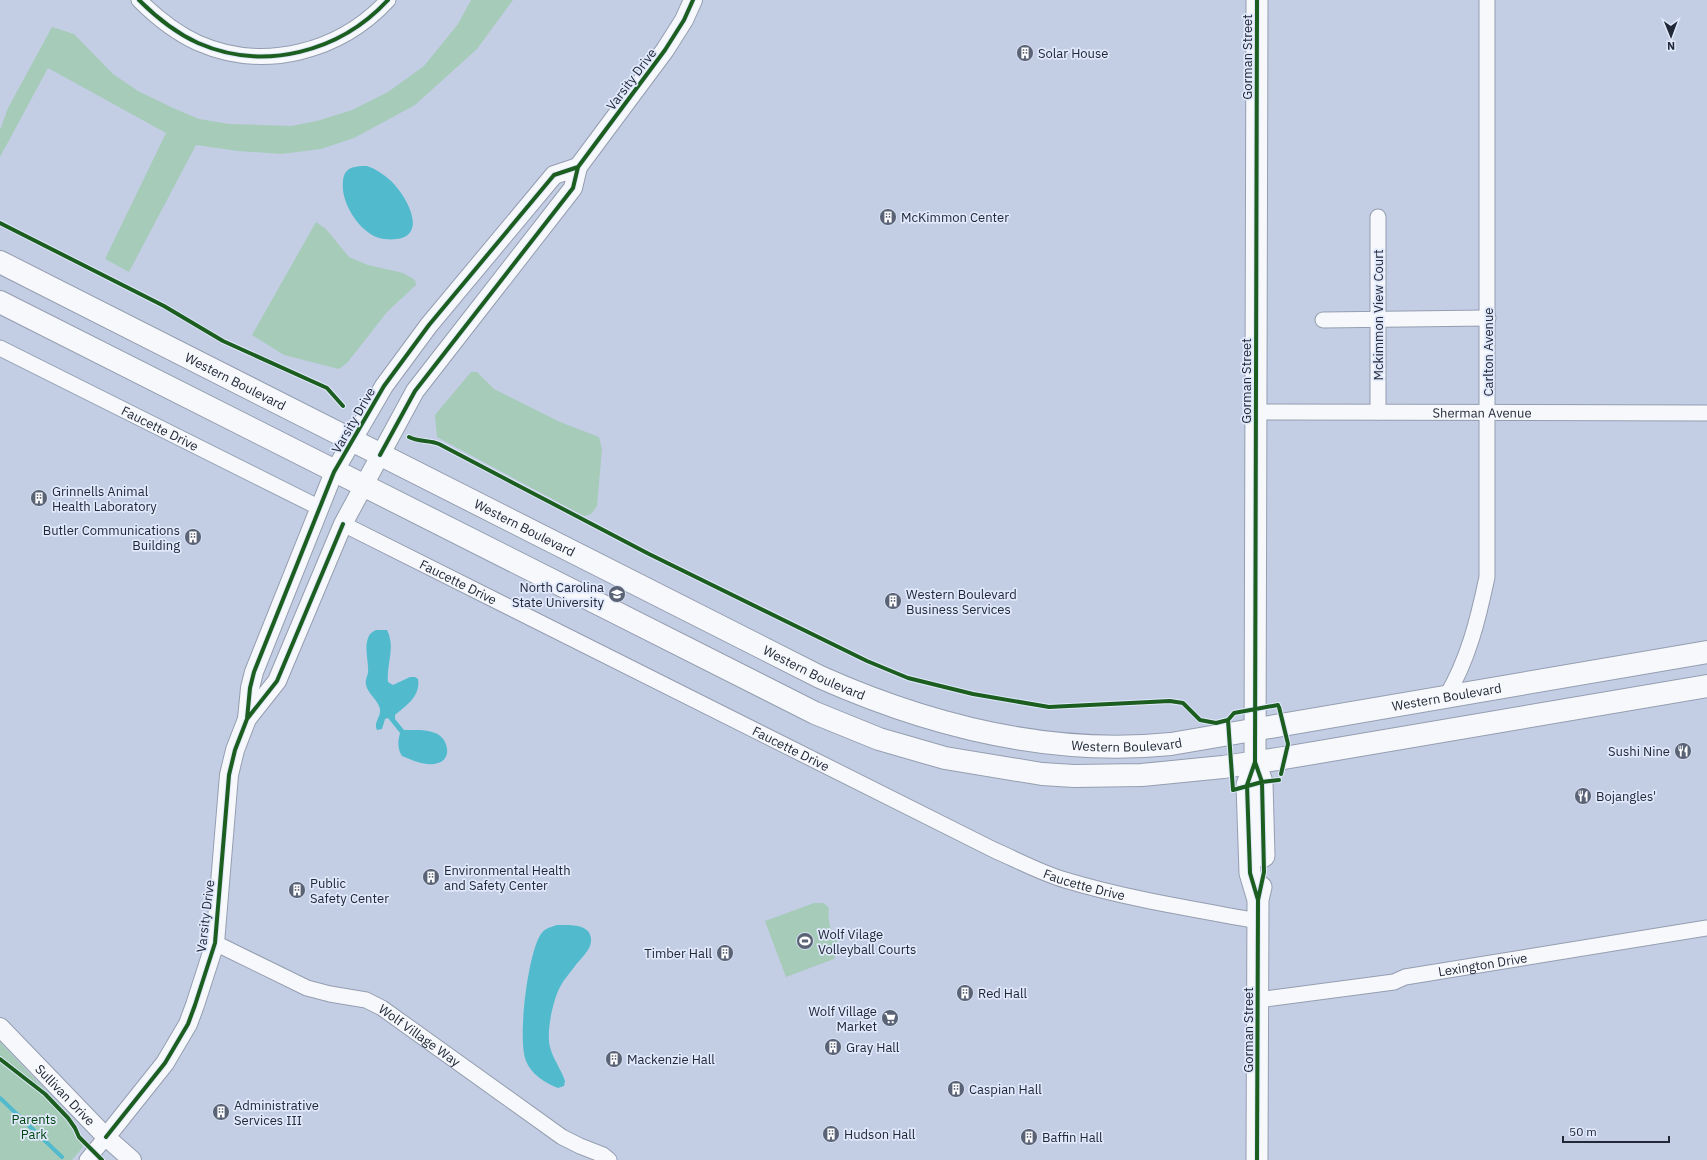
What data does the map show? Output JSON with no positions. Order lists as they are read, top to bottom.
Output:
{
  "streets": {
    "main road": ["Gorman Street", "Western Boulevard"],
    "street": [
      "Varsity Drive",
      "Mckimmon View Court",
      "Carlton Avenue",
      "Sherman Avenue",
      "Faucette Drive",
      "Lexington Drive",
      "Wolf Village Way",
      "Sullivan Drive"
    ]
  },
  "crossings": [
    ["Gorman Street", "Western Boulevard"],
    ["Gorman Street", "Sherman Avenue"],
    ["Gorman Street", "Faucette Drive"],
    ["Gorman Street", "Lexington Drive"],
    ["Varsity Drive", "Western Boulevard"],
    ["Varsity Drive", "Faucette Drive"],
    ["Varsity Drive", "Wolf Village Way"],
    ["Varsity Drive", "Sullivan Drive"],
    ["Mckimmon View Court", "Sherman Avenue"],
    ["Carlton Avenue", "Western Boulevard"],
    ["Carlton Avenue", "Sherman Avenue"]
  ],
  "parks": ["Parents Park"],
  "places": {
    "building": [
      "Solar House",
      "McKimmon Center",
      "Grinnells Animal Health Laboratory",
      "Butler Communications Building",
      "Western Boulevard Business Services",
      "Environmental Health and Safety Center",
      "Public Safety Center",
      "Timber Hall",
      "Red Hall",
      "Gray Hall",
      "Mackenzie Hall",
      "Caspian Hall",
      "Administrative Services III",
      "Hudson Hall",
      "Baffin Hall"
    ],
    "school or university": ["North Carolina State University"],
    "restaurant": ["Sushi Nine", "Bojangles'"],
    "sports": ["Wolf Vilage Volleyball Courts"],
    "supermarket": ["Wolf Village Market"]
  },
  "scale_bar": "50 m",
  "north": "bottom"
}
